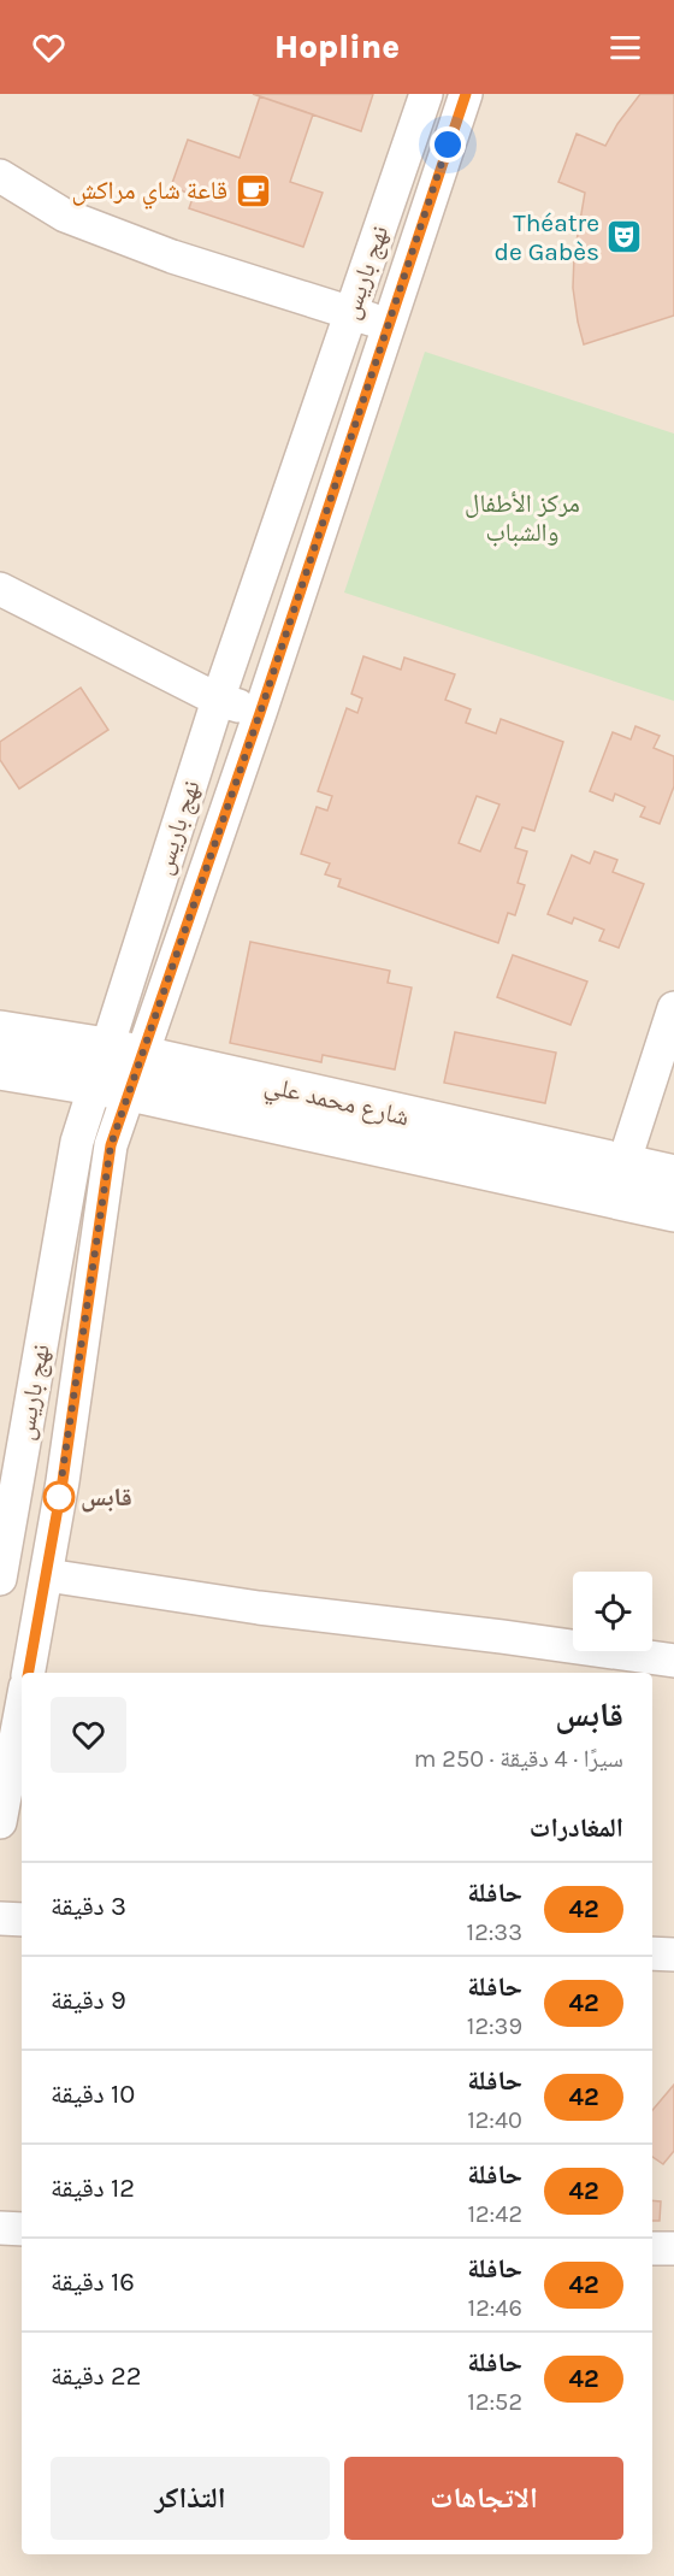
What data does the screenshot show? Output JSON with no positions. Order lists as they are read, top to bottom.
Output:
{
  "streets": {
    "street": ["نهج باريس", "شارع محمد علي"]
  },
  "crossings": [
    ["نهج باريس", "شارع محمد علي"]
  ],
  "parks": ["مركز الأطفال والشباب"],
  "places": {
    "cafe": ["قاعة شاي مراكش"],
    "theatre": ["Théatre de Gabès"],
    "other": ["قابس"]
  },
  "lines": ["bus line 42"],
  "page": {
    "header": "Hopline",
    "heading": [
      ["قابس", "سيرًا · 4 دقيقة · 250 m"],
      "المغادرات"
    ],
    "list": [
      {
        "mark": "42",
        "name": "حافلة",
        "note": "12:33",
        "value": "3 دقيقة"
      },
      {
        "mark": "42",
        "name": "حافلة",
        "note": "12:39",
        "value": "9 دقيقة"
      },
      {
        "mark": "42",
        "name": "حافلة",
        "note": "12:40",
        "value": "10 دقيقة"
      },
      {
        "mark": "42",
        "name": "حافلة",
        "note": "12:42",
        "value": "12 دقيقة"
      },
      {
        "mark": "42",
        "name": "حافلة",
        "note": "12:46",
        "value": "16 دقيقة"
      },
      {
        "mark": "42",
        "name": "حافلة",
        "note": "12:52",
        "value": "22 دقيقة"
      }
    ],
    "buttons": ["الاتجاهات", "التذاكر"]
  }
}
